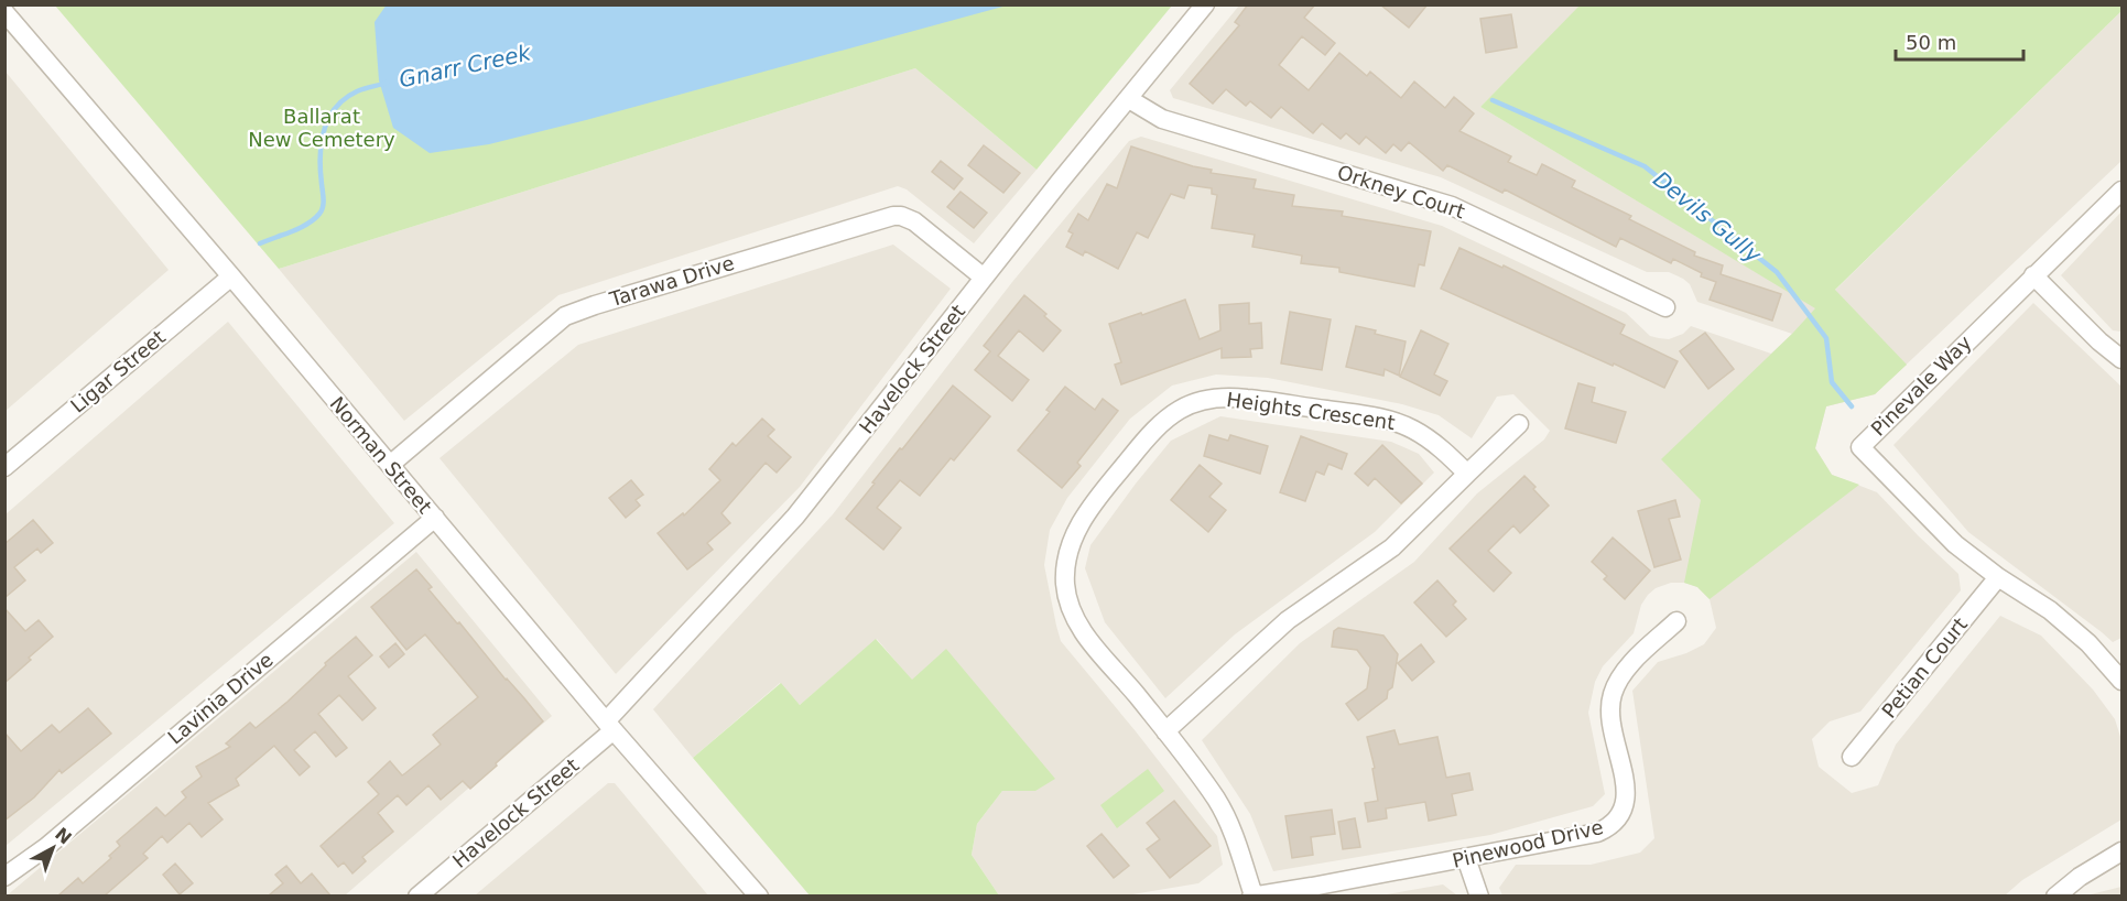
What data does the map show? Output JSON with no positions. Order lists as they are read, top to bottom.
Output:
{
  "streets": {
    "street": [
      "Orkney Court",
      "Tarawa Drive",
      "Havelock Street",
      "Ligar Street",
      "Pinevale Way",
      "Heights Crescent",
      "Norman Street",
      "Petian Court",
      "Lavinia Drive",
      "Pinewood Drive"
    ]
  },
  "crossings": [
    ["Orkney Court", "Havelock Street"],
    ["Tarawa Drive", "Havelock Street"],
    ["Tarawa Drive", "Norman Street"],
    ["Havelock Street", "Norman Street"],
    ["Ligar Street", "Norman Street"],
    ["Pinevale Way", "Petian Court"],
    ["Heights Crescent", "Pinewood Drive"],
    ["Norman Street", "Lavinia Drive"]
  ],
  "water": ["Gnarr Creek", "Devils Gully"],
  "parks": ["Ballarat New Cemetery"],
  "scale_bar": "50 m",
  "north": "top right"
}
